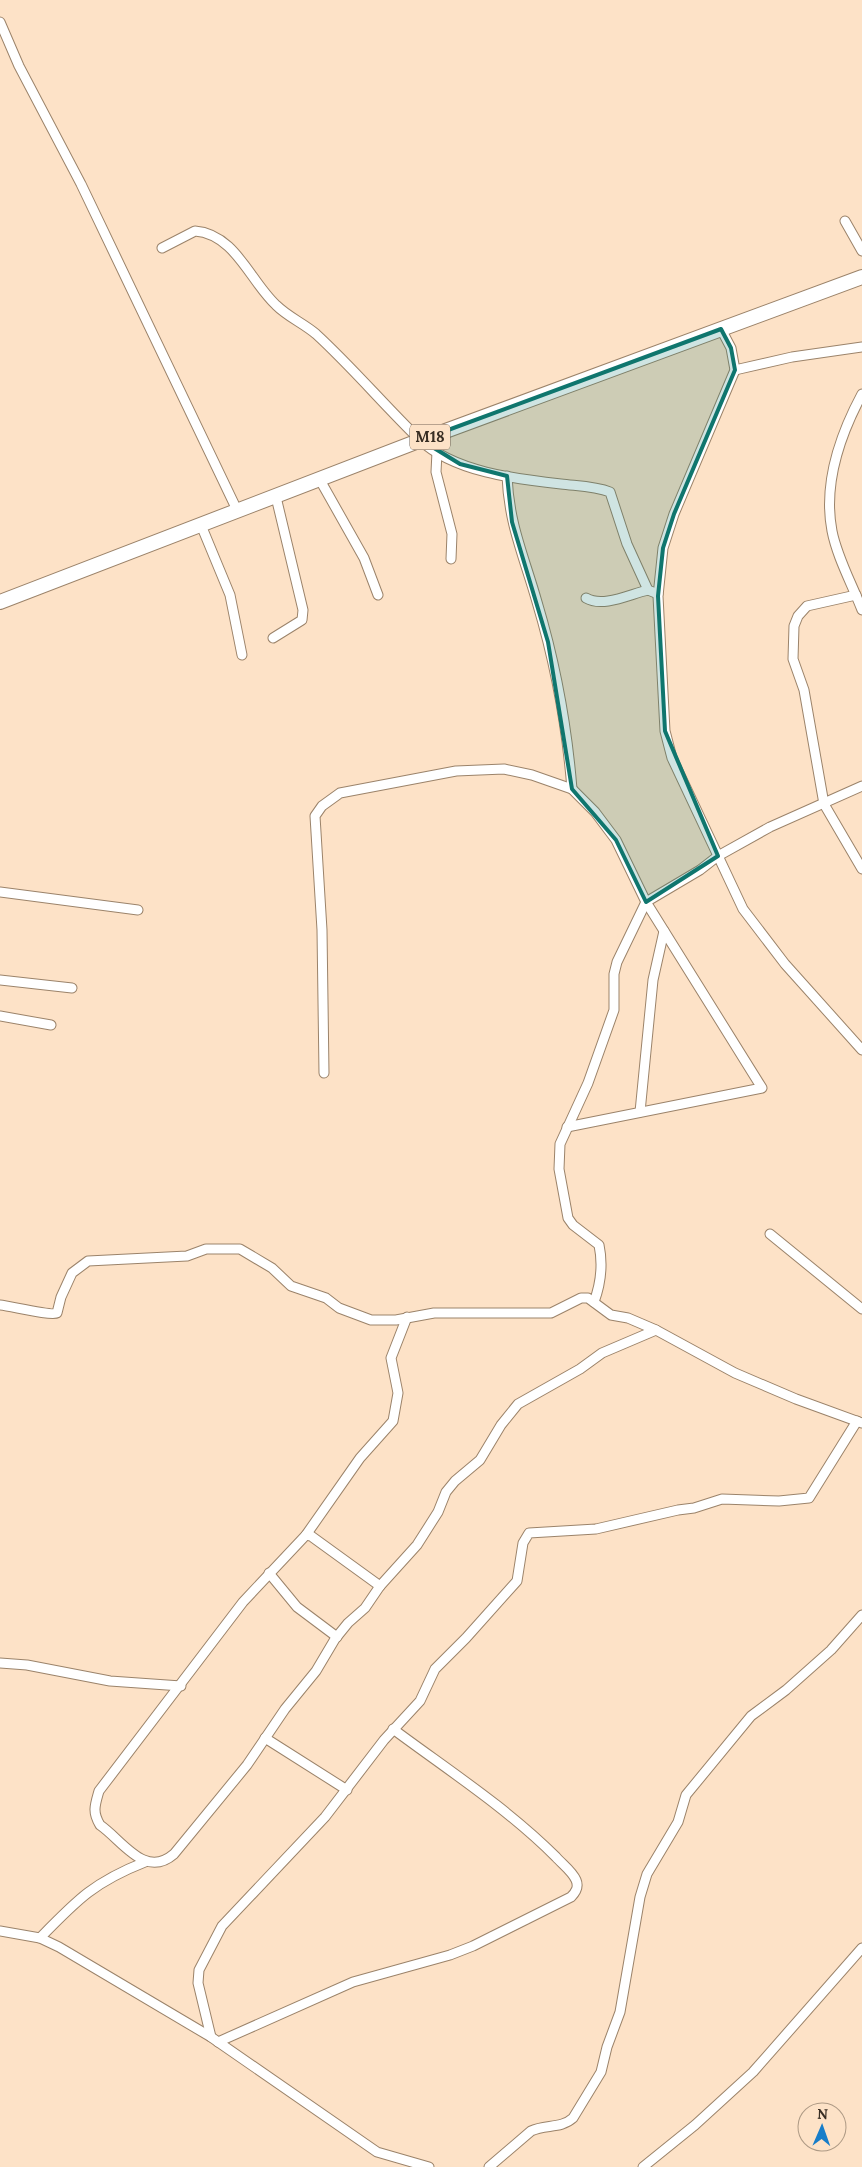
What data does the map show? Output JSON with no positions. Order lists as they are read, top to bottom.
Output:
{
  "streets": {
    "main road": ["M18"]
  },
  "north": "top"
}
